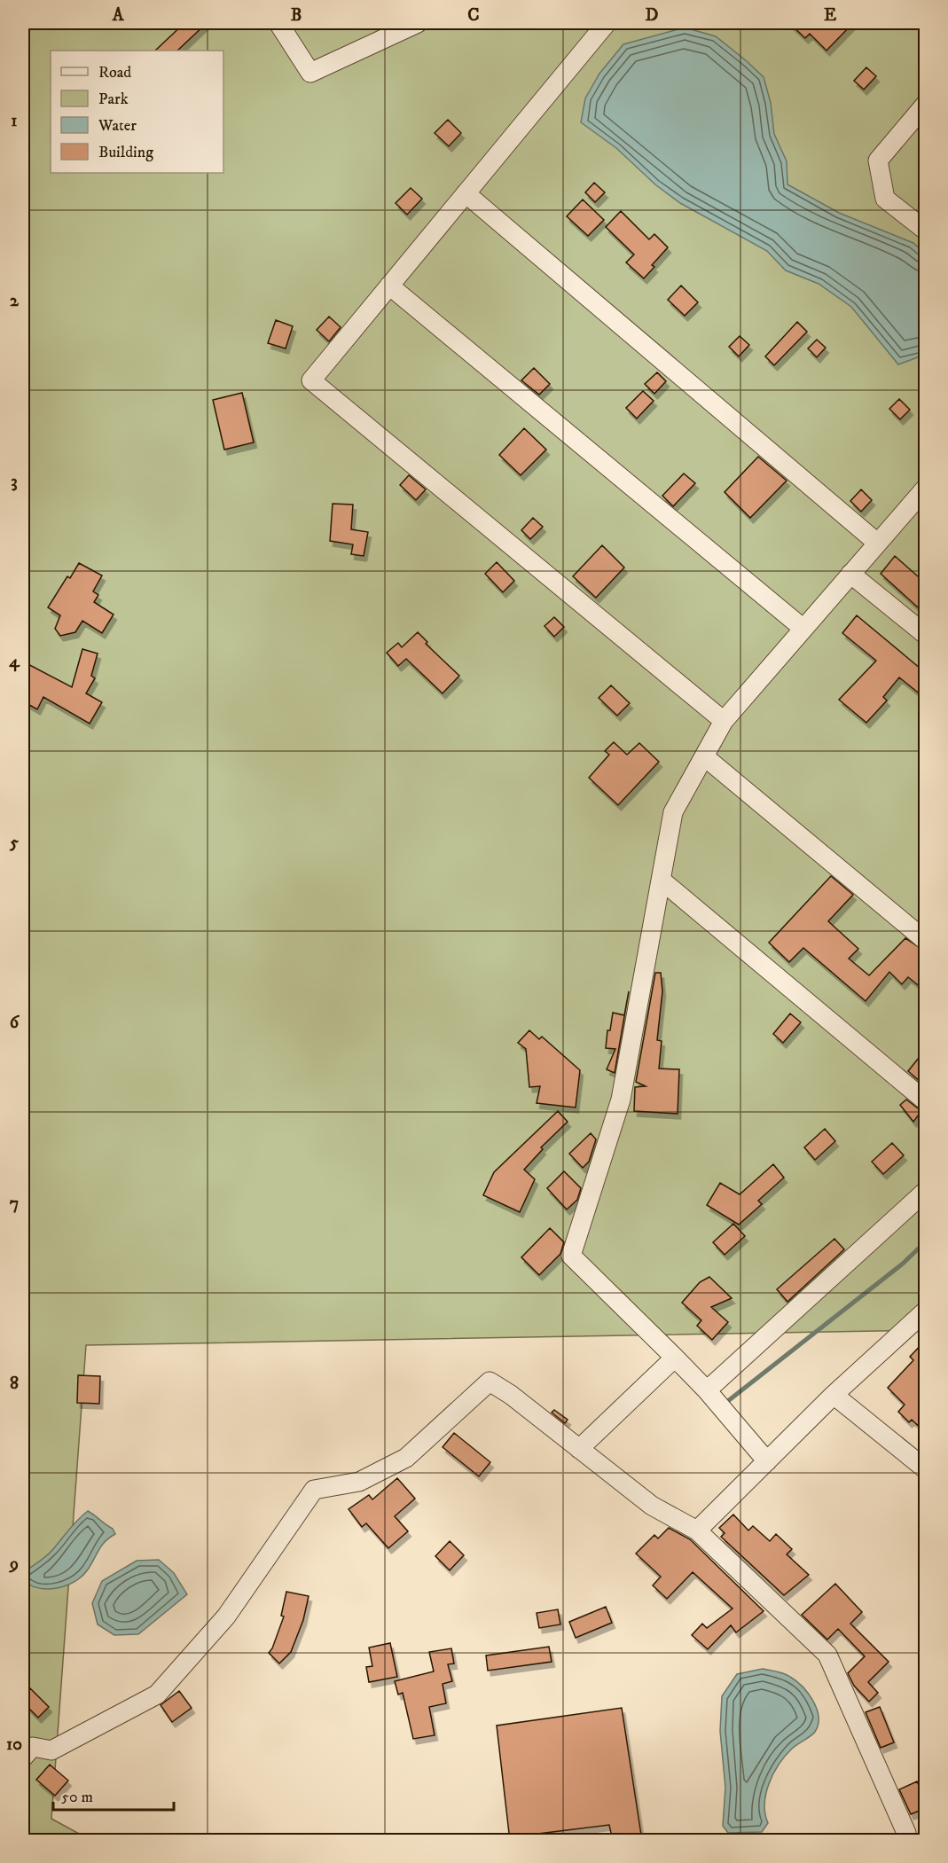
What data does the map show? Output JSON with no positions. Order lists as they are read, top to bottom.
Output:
{
  "legend": [
    "Road",
    "Park",
    "Water",
    "Building"
  ],
  "scale_bar": "50 m",
  "grid": {
    "columns": [
      "A",
      "B",
      "C",
      "D",
      "E"
    ],
    "rows": [
      "1",
      "2",
      "3",
      "4",
      "5",
      "6",
      "7",
      "8",
      "9",
      "10"
    ]
  }
}
